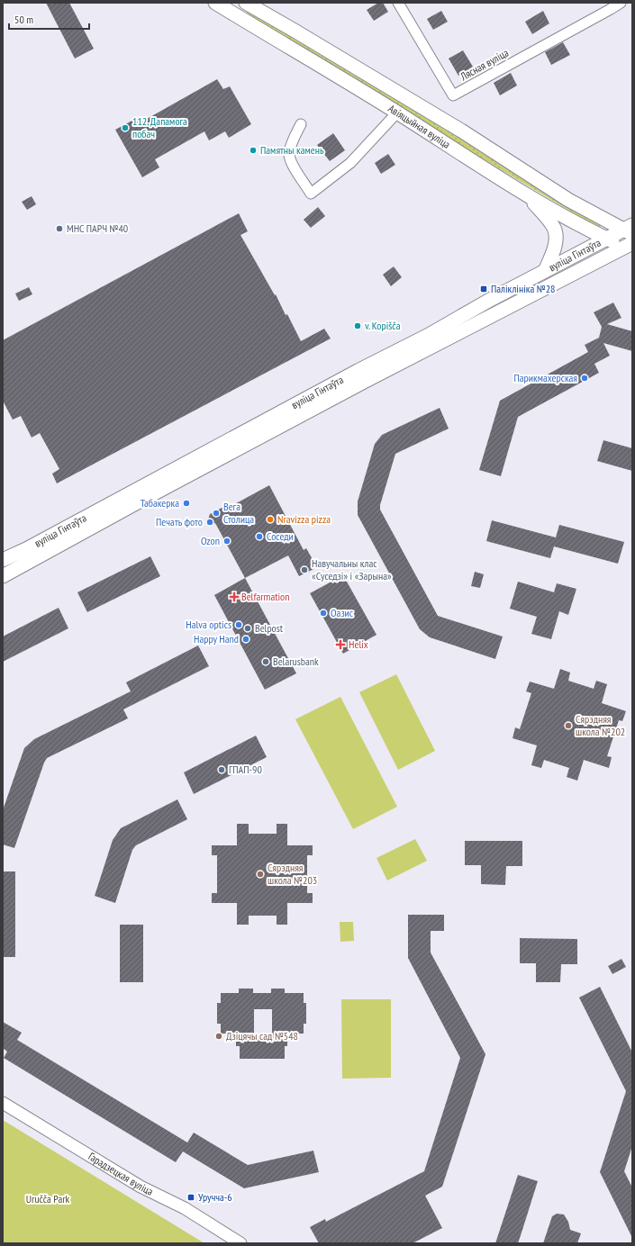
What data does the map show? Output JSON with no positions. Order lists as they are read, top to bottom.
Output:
{
  "streets": {
    "main road": ["Авіяцыйная вуліца", "вуліца Гінтаўта"],
    "street": ["Лясная вуліца", "Гарадзецкая вуліца"]
  },
  "crossings": [
    ["Авіяцыйная вуліца", "вуліца Гінтаўта"]
  ],
  "parks": ["Uručča Park"],
  "places": {
    "other": [
      "112. Дапамога побач",
      "Памятны камень",
      "МНС ПАРЧ №40",
      "v. Kopišča",
      "Парикмахерская",
      "Табакерка",
      "Вега Столица",
      "Nravizza pizza",
      "Печать фото",
      "Соседи",
      "Ozon",
      "Навучальны клас «Суседзі» і «Зарына»",
      "Оазис",
      "Halva optics",
      "Belpost",
      "Happy Hand",
      "Belarusbank",
      "Сярэдняя школа №202",
      "ГПАП-90",
      "Сярэдняя школа №203",
      "Дзіцячы сад №548"
    ],
    "transit": ["Паліклініка №28", "Уручча-6"],
    "health": ["Belfarmation", "Helix"]
  },
  "scale_bar": "50 m"
}
